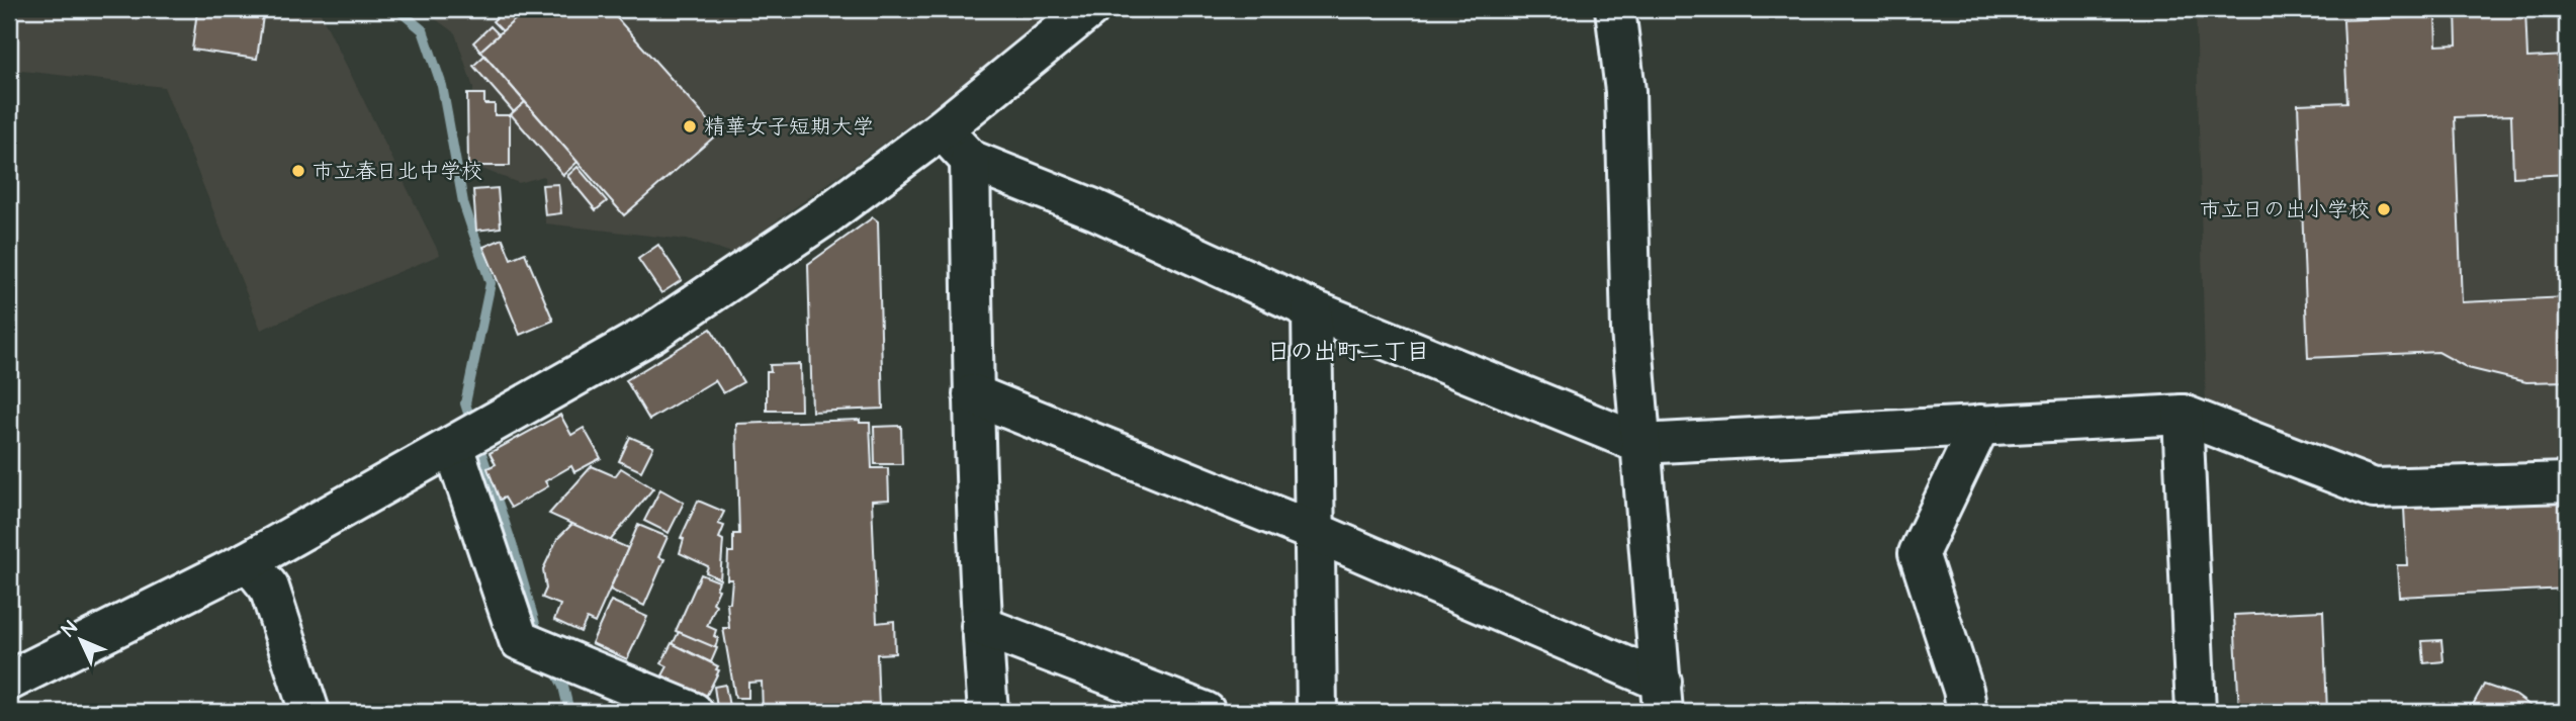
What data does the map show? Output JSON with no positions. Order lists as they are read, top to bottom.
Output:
{
  "districts": ["日の出町二丁目"],
  "places": ["精華女子短期大学", "市立春日北中学校", "市立日の出小学校"],
  "north": "top left"
}
